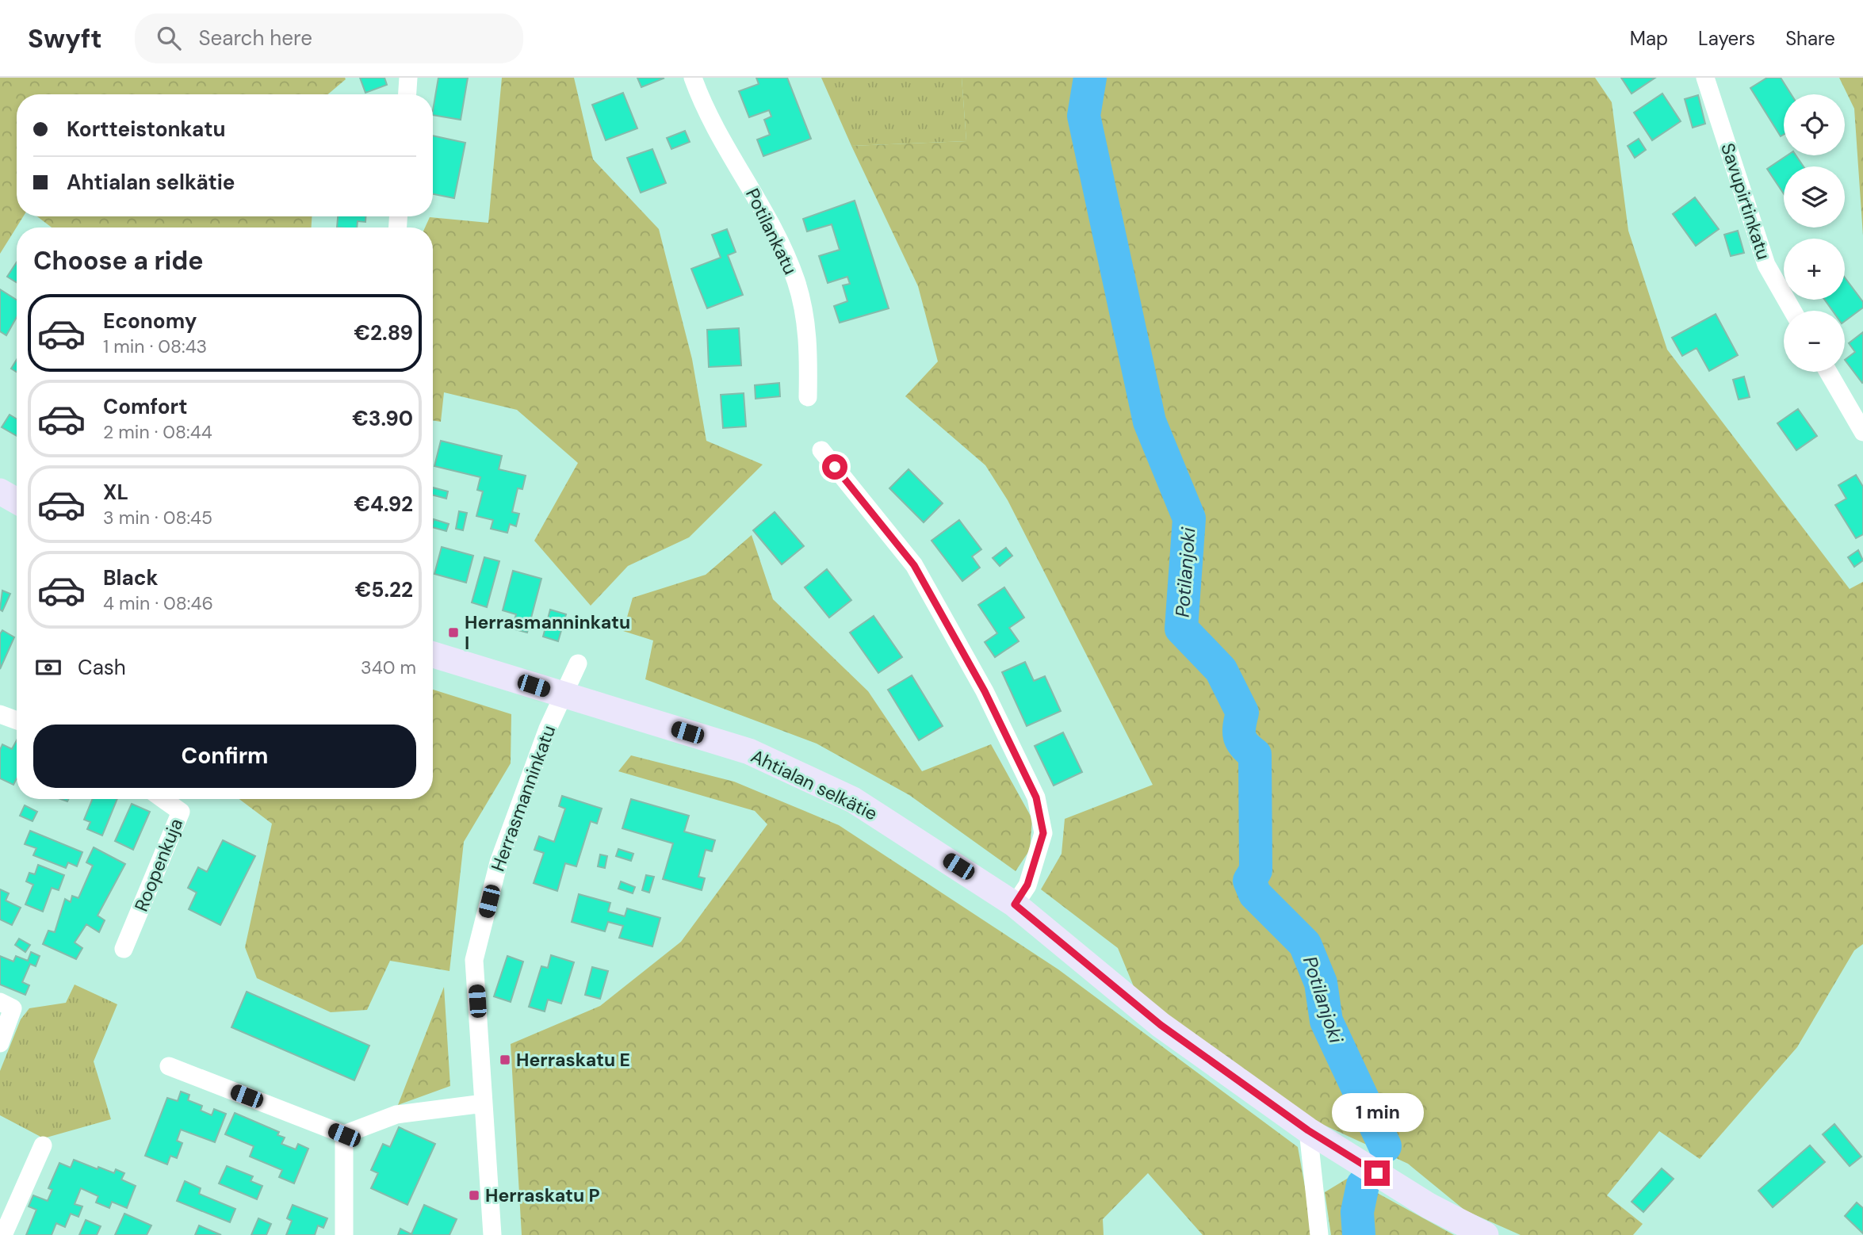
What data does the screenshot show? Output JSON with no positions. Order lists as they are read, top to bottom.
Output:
{
  "streets": {
    "street": [
      "Savupirtinkatu",
      "Potilankatu",
      "Ahtialan selkätie",
      "Herrasmanninkatu",
      "Roopenkuja"
    ]
  },
  "crossings": [
    ["Ahtialan selkätie", "Herrasmanninkatu"]
  ],
  "water": ["Potilanjoki"],
  "places": {
    "transit": ["Herrasmanninkatu I", "Herraskatu E", "Herraskatu P"]
  },
  "page": {
    "header": "Swyft",
    "search": "Search here",
    "nav": ["Map", "Layers", "Share"],
    "map_buttons": ["+", "−"],
    "banner": ["Kortteistonkatu", "Ahtialan selkätie"],
    "heading": "Choose a ride",
    "list": [
      {
        "name": "Economy",
        "note": "1 min · 08:43",
        "value": "€2.89"
      },
      {
        "name": "Comfort",
        "note": "2 min · 08:44",
        "value": "€3.90"
      },
      {
        "name": "XL",
        "note": "3 min · 08:45",
        "value": "€4.92"
      },
      {
        "name": "Black",
        "note": "4 min · 08:46",
        "value": "€5.22"
      }
    ],
    "pay": ["Cash", "340 m"],
    "buttons": "Confirm",
    "bubble": "1 min"
  }
}
